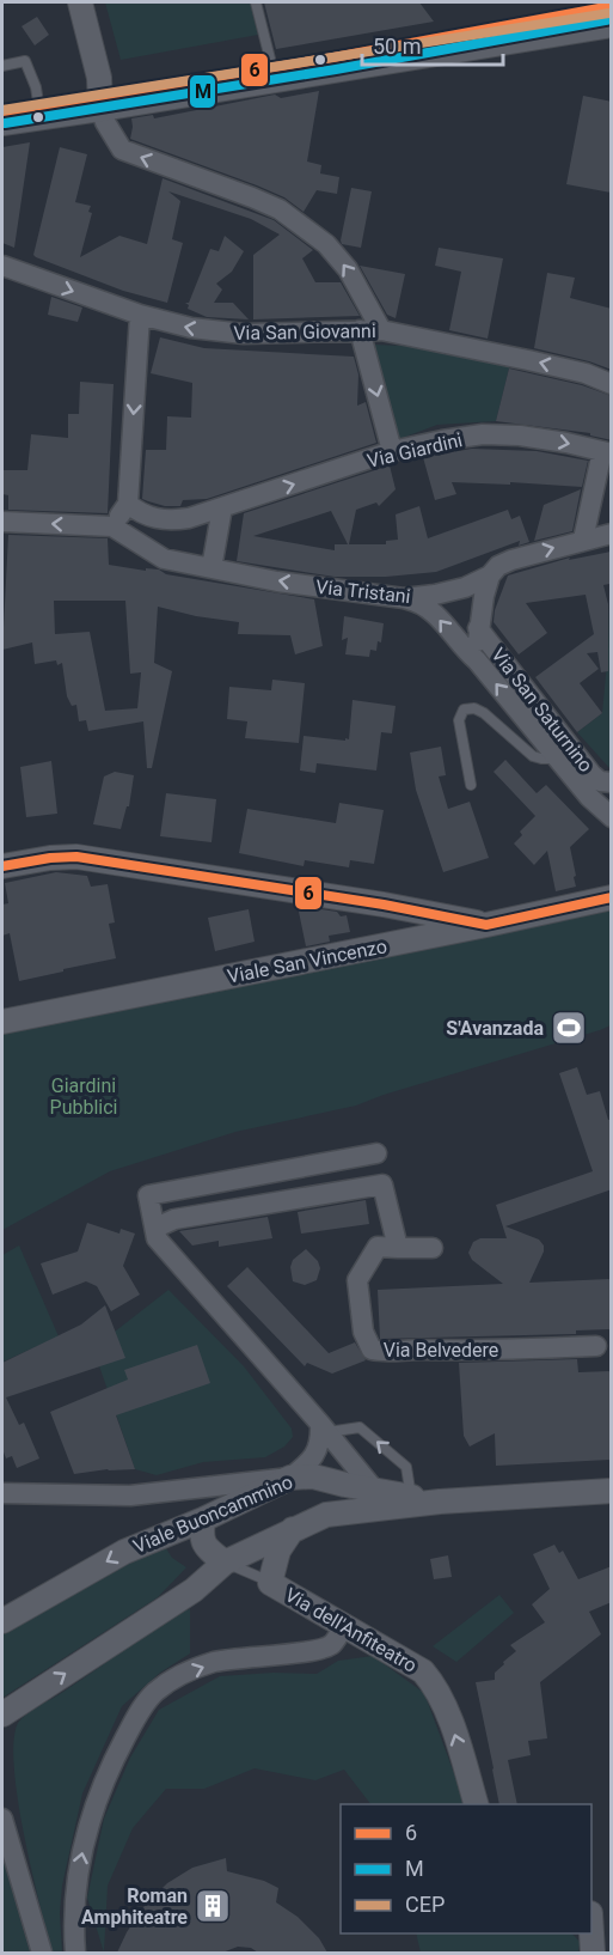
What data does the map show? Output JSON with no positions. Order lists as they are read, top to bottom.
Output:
{
  "streets": {
    "street": [
      "Via San Giovanni",
      "Via Giardini",
      "Via Tristani",
      "Via San Saturnino",
      "Viale San Vincenzo",
      "Via Belvedere",
      "Viale Buoncammino",
      "Via dell'Anfiteatro"
    ]
  },
  "crossings": [
    ["Via Tristani", "Via San Saturnino"],
    ["Viale Buoncammino", "Via dell'Anfiteatro"]
  ],
  "one_way": ["Via Giardini", "Via dell'Anfiteatro"],
  "parks": ["Giardini Pubblici"],
  "places": {
    "sports": ["S'Avanzada"],
    "building": ["Roman Amphiteatre"]
  },
  "lines": ["transit line 6", "transit line CEP", "transit line M"],
  "legend": ["6", "M", "CEP"],
  "scale_bar": "50 m"
}
